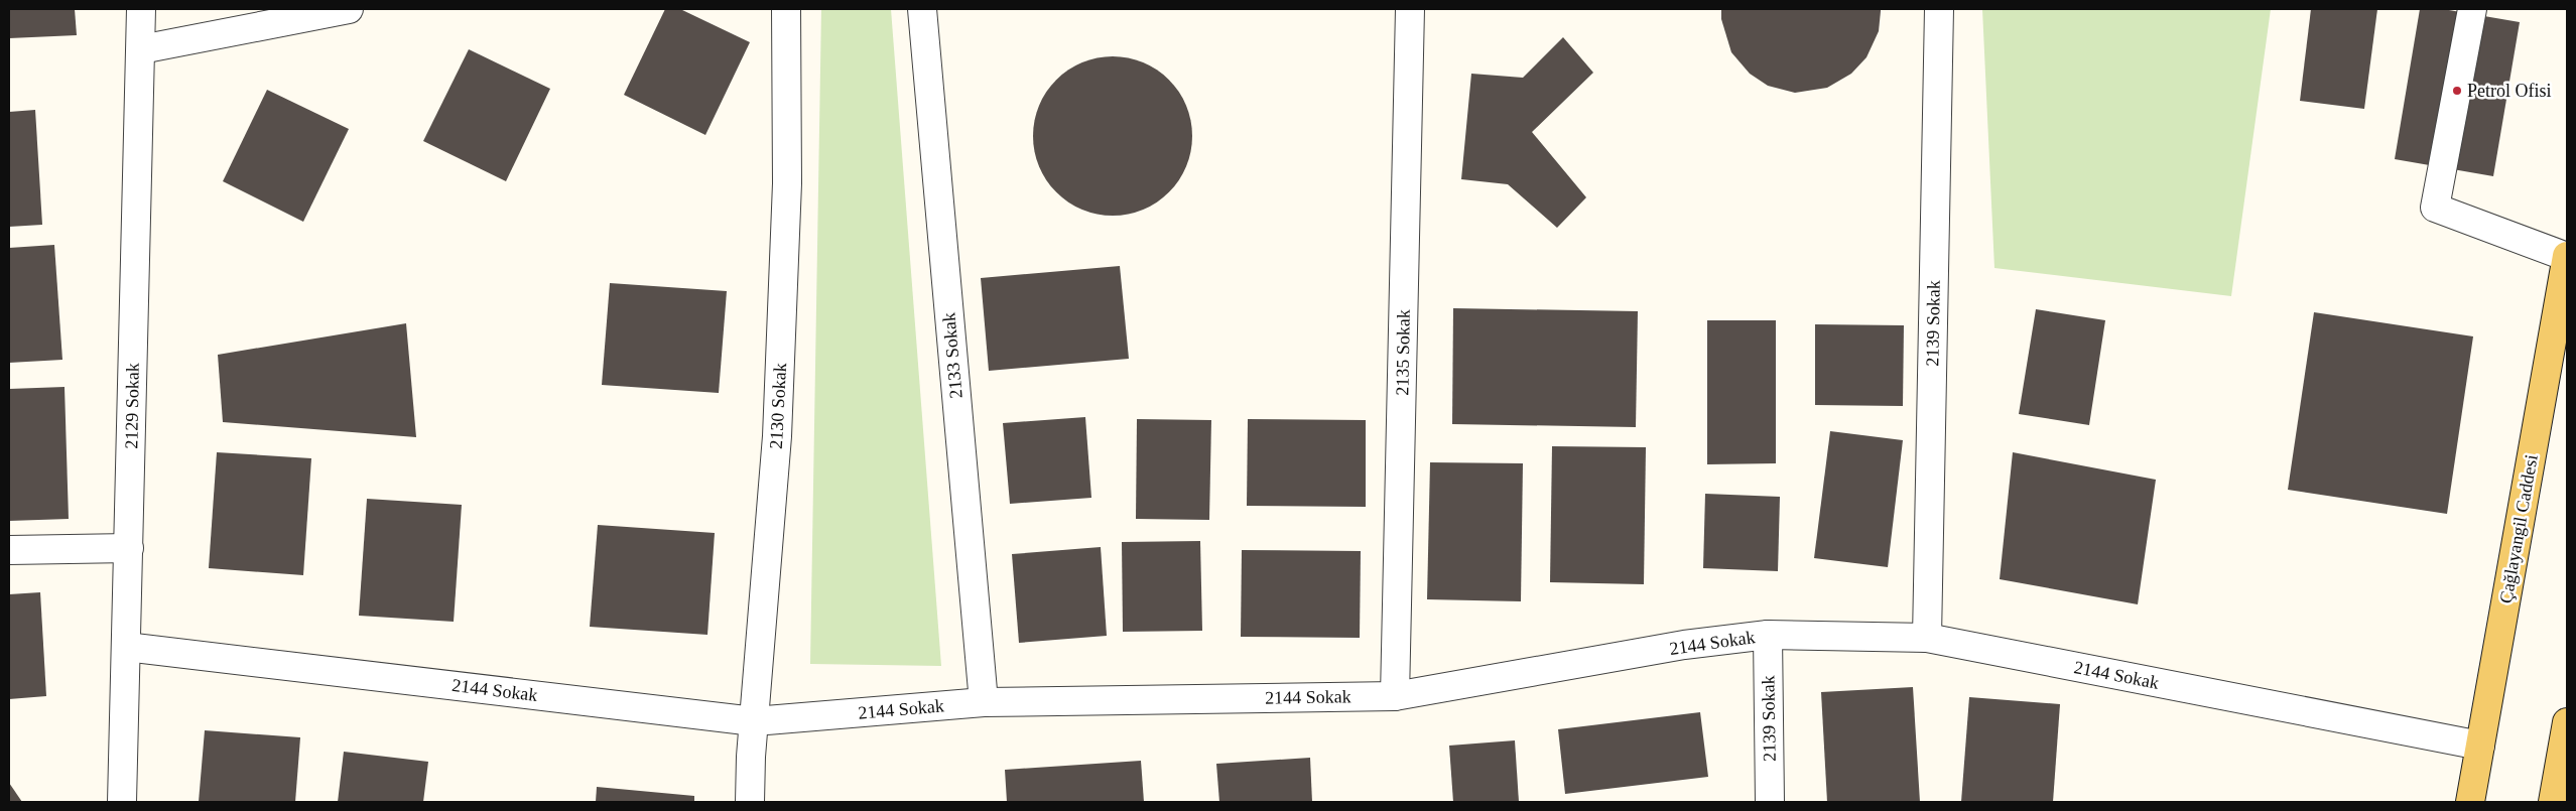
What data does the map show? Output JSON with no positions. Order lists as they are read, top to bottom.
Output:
{
  "streets": {
    "main road": ["Çağlayangil Caddesi"],
    "street": [
      "2139 Sokak",
      "2135 Sokak",
      "2133 Sokak",
      "2129 Sokak",
      "2130 Sokak",
      "2144 Sokak"
    ]
  },
  "crossings": [
    ["2139 Sokak", "2144 Sokak"],
    ["2135 Sokak", "2144 Sokak"],
    ["2133 Sokak", "2144 Sokak"],
    ["2129 Sokak", "2144 Sokak"],
    ["2130 Sokak", "2144 Sokak"],
    ["Çağlayangil Caddesi", "2144 Sokak"]
  ],
  "places": ["Petrol Ofisi"]
}
